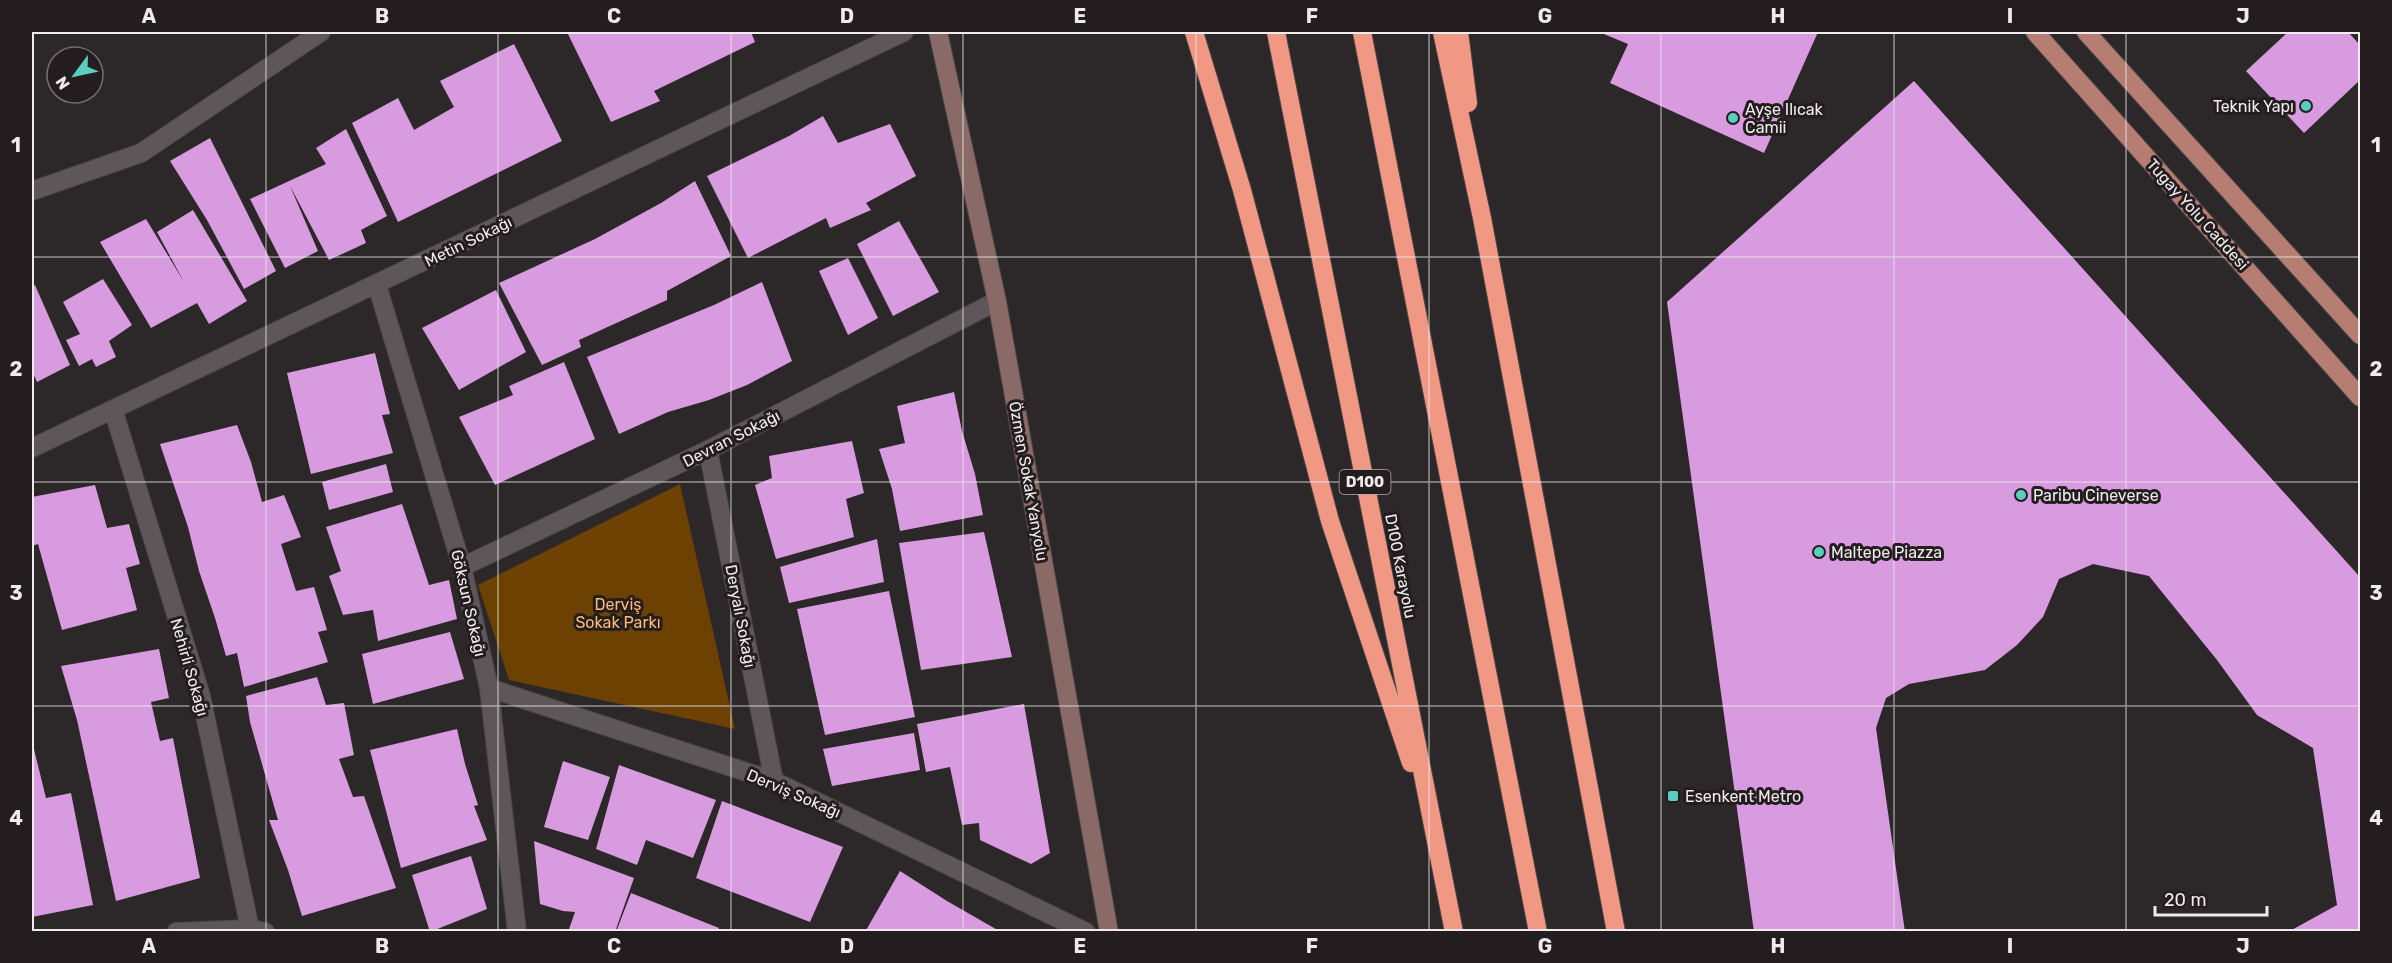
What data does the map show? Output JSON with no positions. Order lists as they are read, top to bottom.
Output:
{
  "streets": {
    "highway": ["D100", "D100 Karayolu"],
    "main road": ["Tugay Yolu Caddesi", "Özmen Sokak Yanyolu"],
    "street": [
      "Metin Sokağı",
      "Devran Sokağı",
      "Göksun Sokağı",
      "Deryalı Sokağı",
      "Nehirli Sokağı",
      "Derviş Sokağı"
    ]
  },
  "crossings": [
    ["Metin Sokağı", "Göksun Sokağı"],
    ["Metin Sokağı", "Nehirli Sokağı"],
    ["Devran Sokağı", "Özmen Sokak Yanyolu"],
    ["Devran Sokağı", "Göksun Sokağı"],
    ["Devran Sokağı", "Deryalı Sokağı"],
    ["Göksun Sokağı", "Derviş Sokağı"],
    ["Deryalı Sokağı", "Derviş Sokağı"]
  ],
  "parks": ["Derviş Sokak Parkı"],
  "places": {
    "other": [
      "Teknik Yapı",
      "Ayşe Ilıcak Camii",
      "Paribu Cineverse",
      "Maltepe Piazza"
    ],
    "transit": ["Esenkent Metro"]
  },
  "scale_bar": "20 m",
  "north": "bottom left",
  "grid": {
    "columns": [
      "A",
      "B",
      "C",
      "D",
      "E",
      "F",
      "G",
      "H",
      "I",
      "J"
    ],
    "rows": [
      "1",
      "2",
      "3",
      "4"
    ]
  }
}
